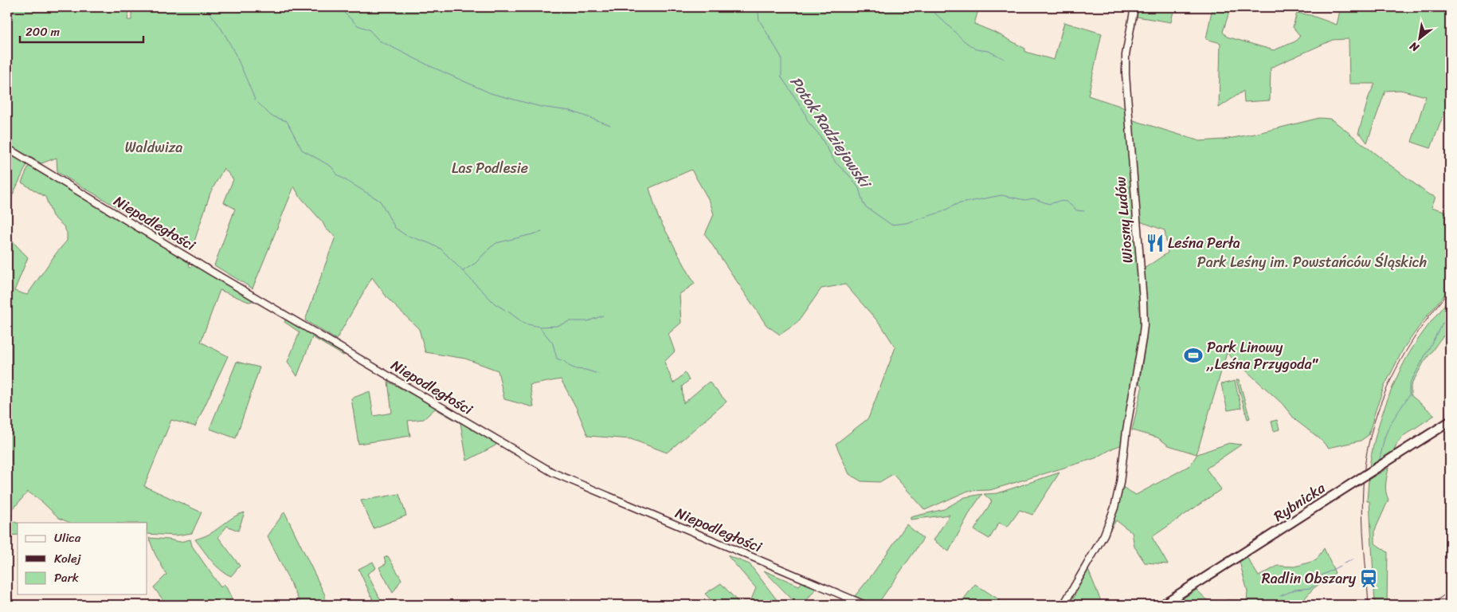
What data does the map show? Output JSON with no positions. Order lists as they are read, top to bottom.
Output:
{
  "streets": {
    "main road": ["Rybnicka"],
    "street": ["Wiosny Ludów", "Niepodległości"]
  },
  "water": ["Potok Radziejowski"],
  "parks": ["Waldwiza", "Las Podlesie", "Park Leśny im. Powstańców Śląskich"],
  "places": {
    "restaurant": ["Leśna Perła"],
    "sports": ["Park Linowy ,,Leśna Przygoda\""],
    "station": ["Radlin Obszary"]
  },
  "legend": ["Ulica", "Kolej", "Park"],
  "scale_bar": "200 m",
  "north": "bottom left"
}
